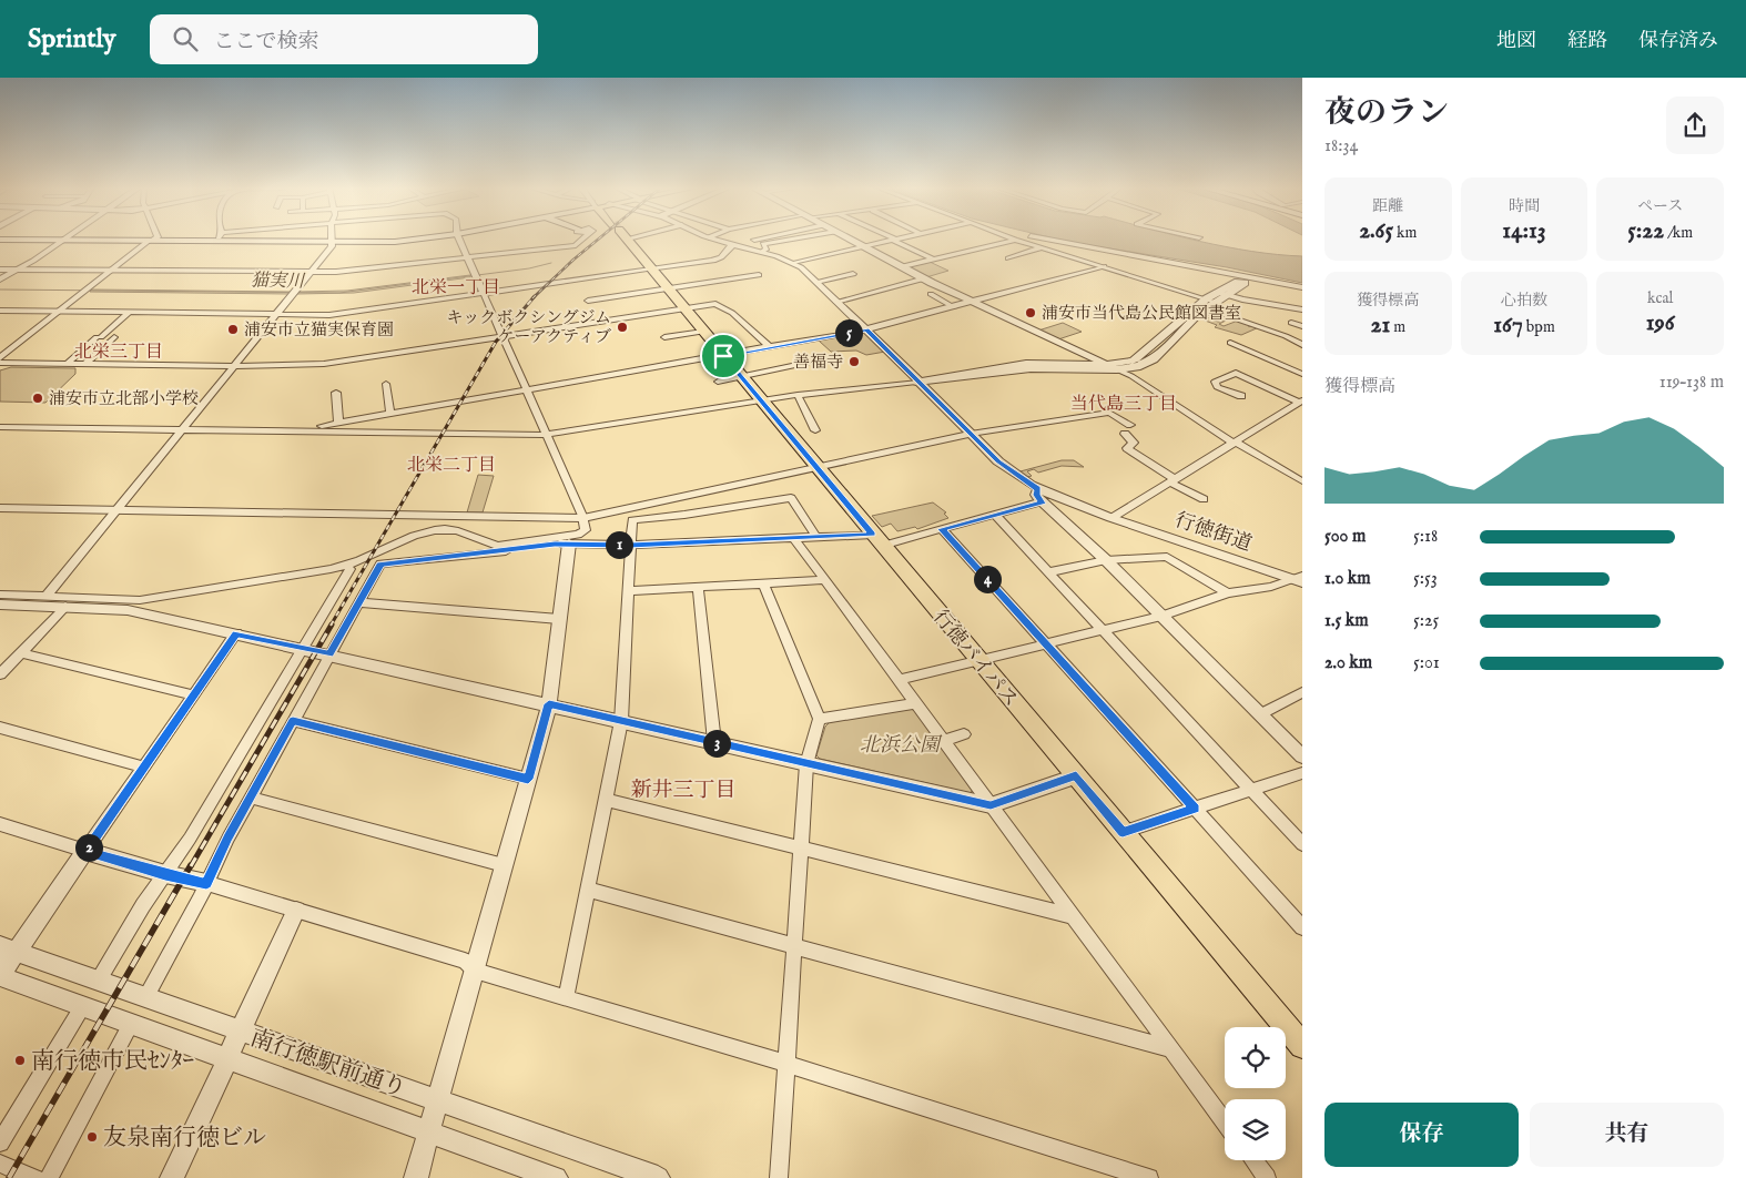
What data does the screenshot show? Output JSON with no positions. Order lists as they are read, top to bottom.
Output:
{
  "streets": {
    "main road": ["行徳バイパス"],
    "street": ["行徳街道", "南行徳駅前通り"]
  },
  "districts": [
    "北栄一丁目",
    "北栄三丁目",
    "当代島三丁目",
    "北栄二丁目",
    "新井三丁目"
  ],
  "water": ["猫実川"],
  "parks": ["北浜公園"],
  "places": [
    "浦安市当代島公民館図書室",
    "キックボクシングジム ケーアクティブ",
    "浦安市立猫実保育園",
    "善福寺",
    "浦安市立北部小学校",
    "南行徳市民ｾﾝﾀｰ",
    "友泉南行徳ビル"
  ],
  "page": {
    "header": "Sprintly",
    "search": "ここで検索",
    "nav": ["地図", "経路", "保存済み"],
    "heading": ["夜のラン", "18:34"],
    "stats": [
      ["距離", "2.65 km"],
      ["時間", "14:13"],
      ["ペース", "5:22 /km"],
      ["獲得標高", "21 m"],
      ["心拍数", "167 bpm"],
      ["kcal", "196"]
    ],
    "pins": [
      "5",
      "1",
      "4",
      "3",
      "2"
    ],
    "chart": ["獲得標高", "119–138 m"],
    "list": [
      {
        "name": "500 m",
        "note": "5:18"
      },
      {
        "name": "1.0 km",
        "note": "5:53"
      },
      {
        "name": "1.5 km",
        "note": "5:25"
      },
      {
        "name": "2.0 km",
        "note": "5:01"
      }
    ],
    "buttons": ["保存", "共有"]
  }
}
